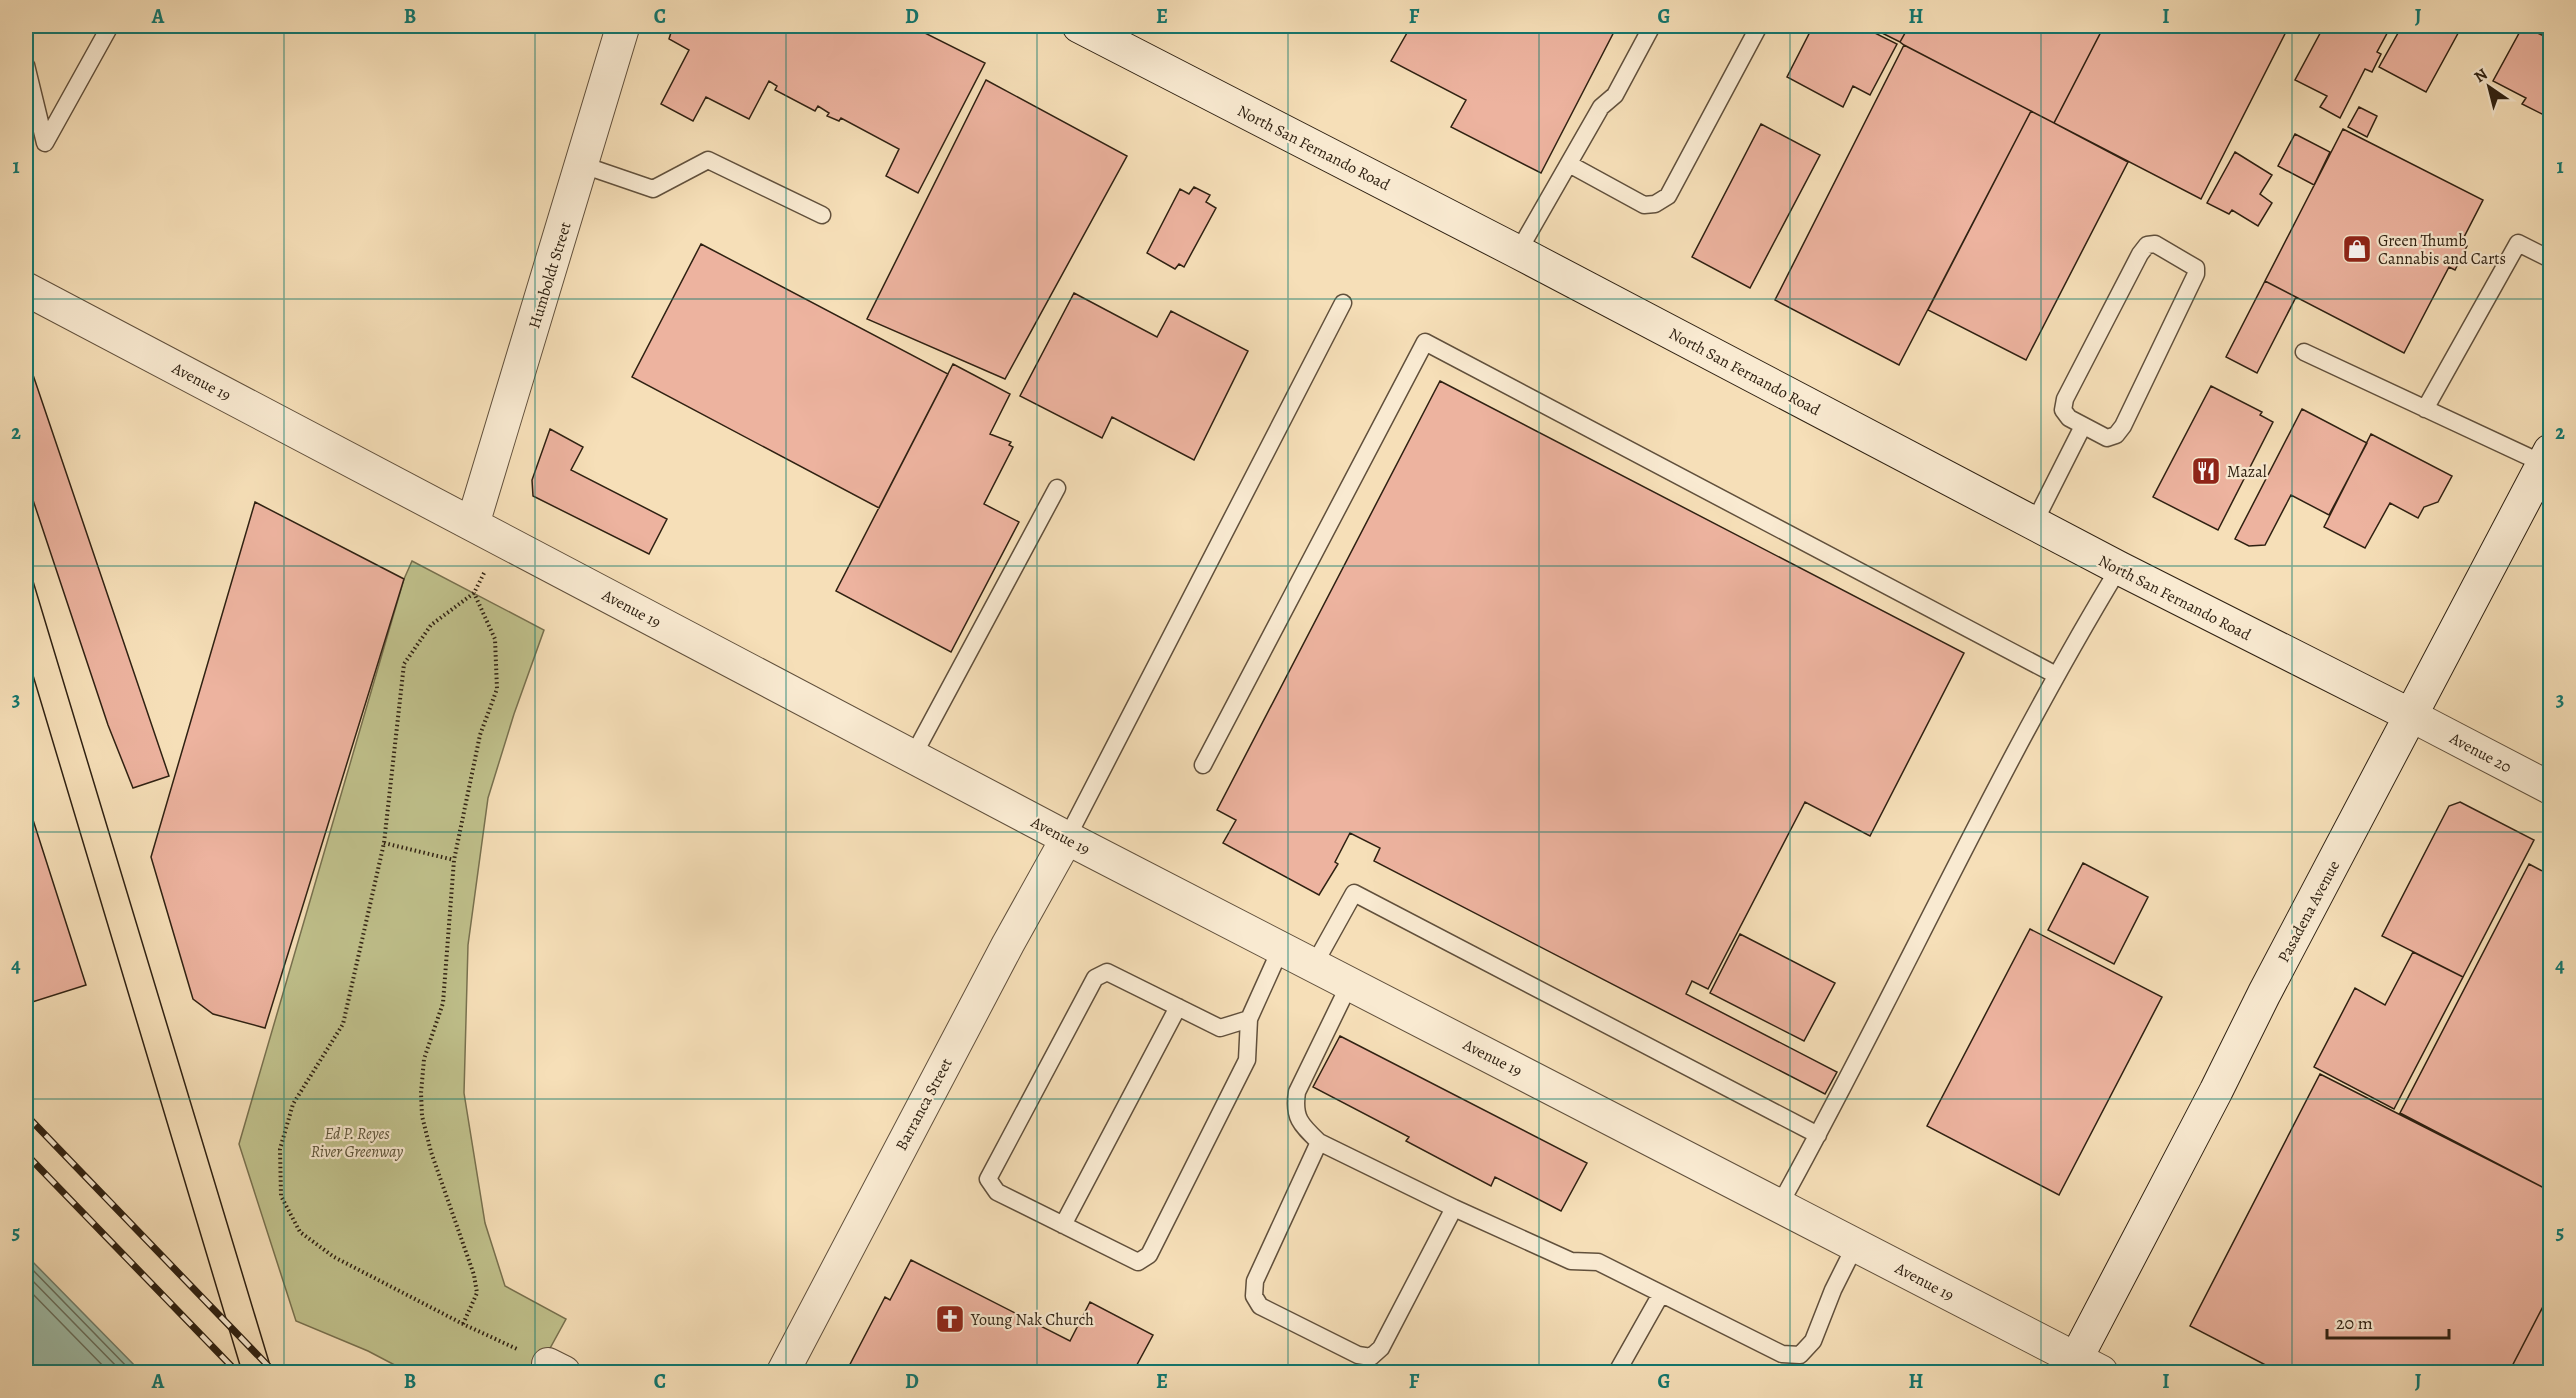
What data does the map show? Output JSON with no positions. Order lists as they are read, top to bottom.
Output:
{
  "streets": {
    "street": [
      "North San Fernando Road",
      "Humboldt Street",
      "Avenue 19",
      "Avenue 20",
      "Pasadena Avenue",
      "Barranca Street"
    ]
  },
  "crossings": [
    ["North San Fernando Road", "Avenue 20"],
    ["North San Fernando Road", "Pasadena Avenue"],
    ["Humboldt Street", "Avenue 19"],
    ["Avenue 19", "Pasadena Avenue"],
    ["Avenue 19", "Barranca Street"],
    ["Avenue 20", "Pasadena Avenue"]
  ],
  "parks": ["Ed P. Reyes River Greenway"],
  "places": {
    "shop": ["Green Thumb Cannabis and Carts"],
    "restaurant": ["Mazal"],
    "church": ["Young Nak Church"]
  },
  "scale_bar": "20 m",
  "north": "top left",
  "grid": {
    "columns": [
      "A",
      "B",
      "C",
      "D",
      "E",
      "F",
      "G",
      "H",
      "I",
      "J"
    ],
    "rows": [
      "1",
      "2",
      "3",
      "4",
      "5"
    ]
  }
}
